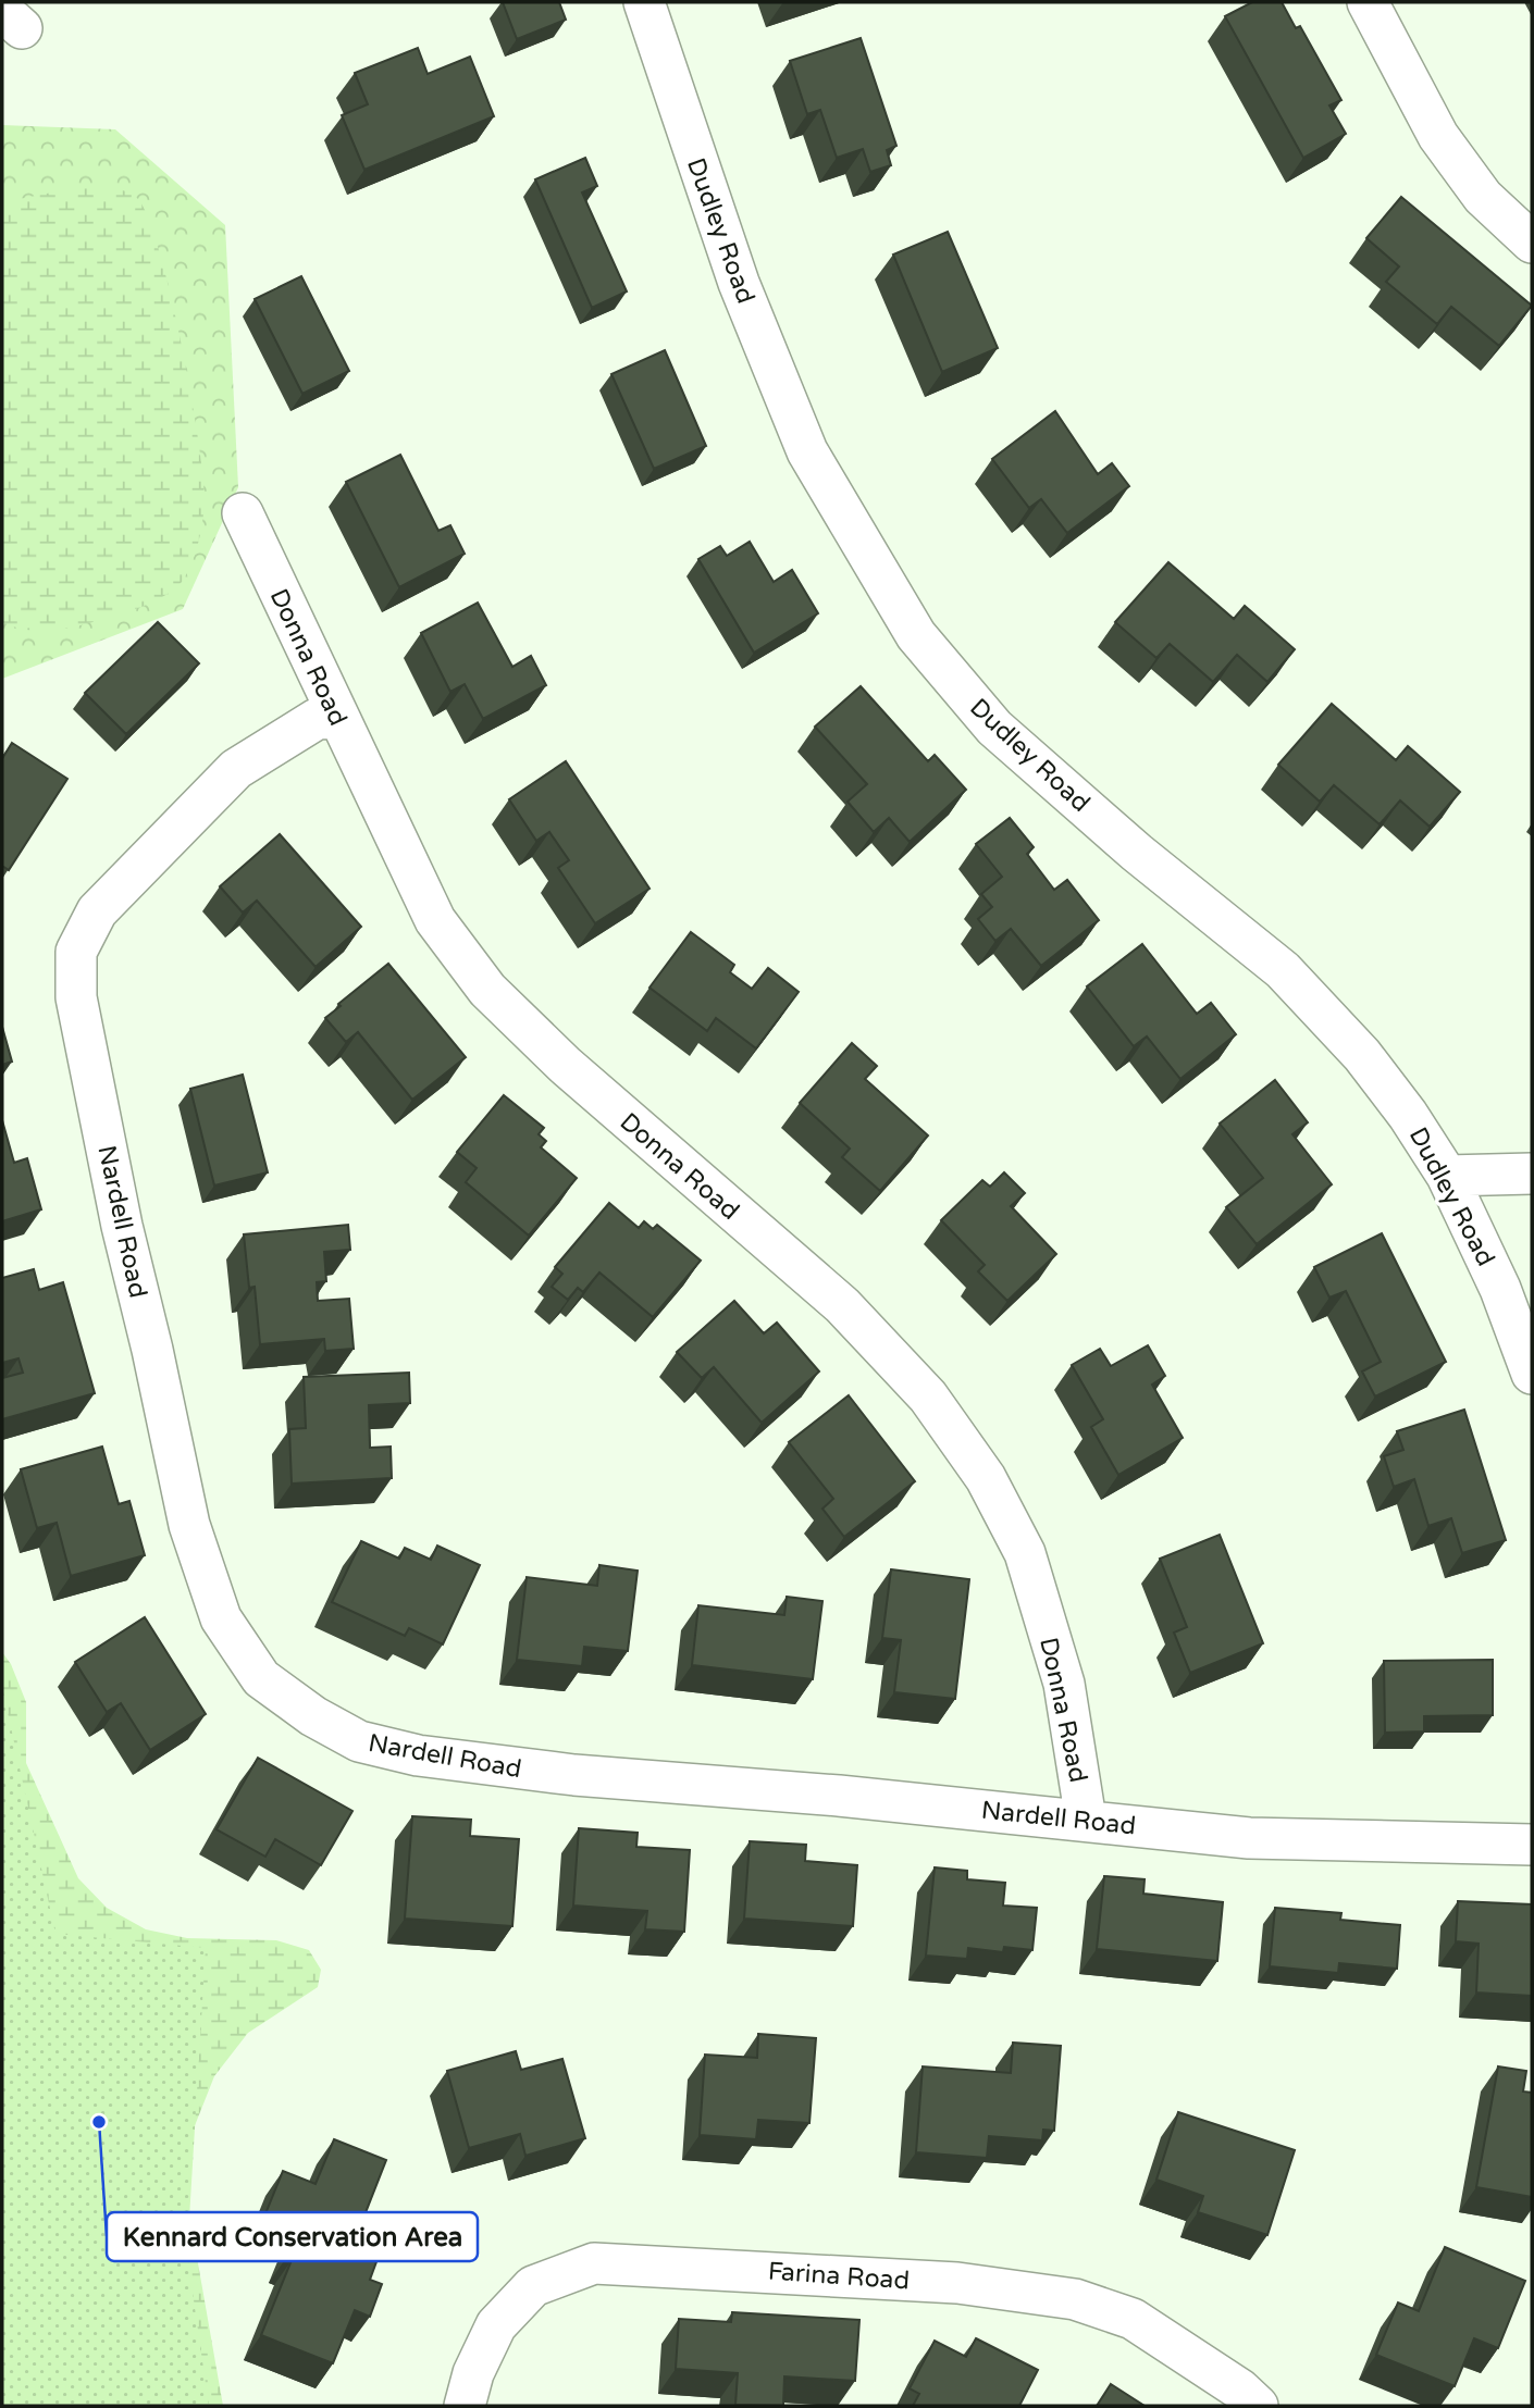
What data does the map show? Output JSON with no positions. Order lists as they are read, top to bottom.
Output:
{
  "streets": {
    "street": [
      "Dudley Road",
      "Donna Road",
      "Nardell Road",
      "Farina Road"
    ]
  },
  "crossings": [
    ["Donna Road", "Nardell Road"]
  ],
  "places": ["Kennard Conservation Area"]
}
